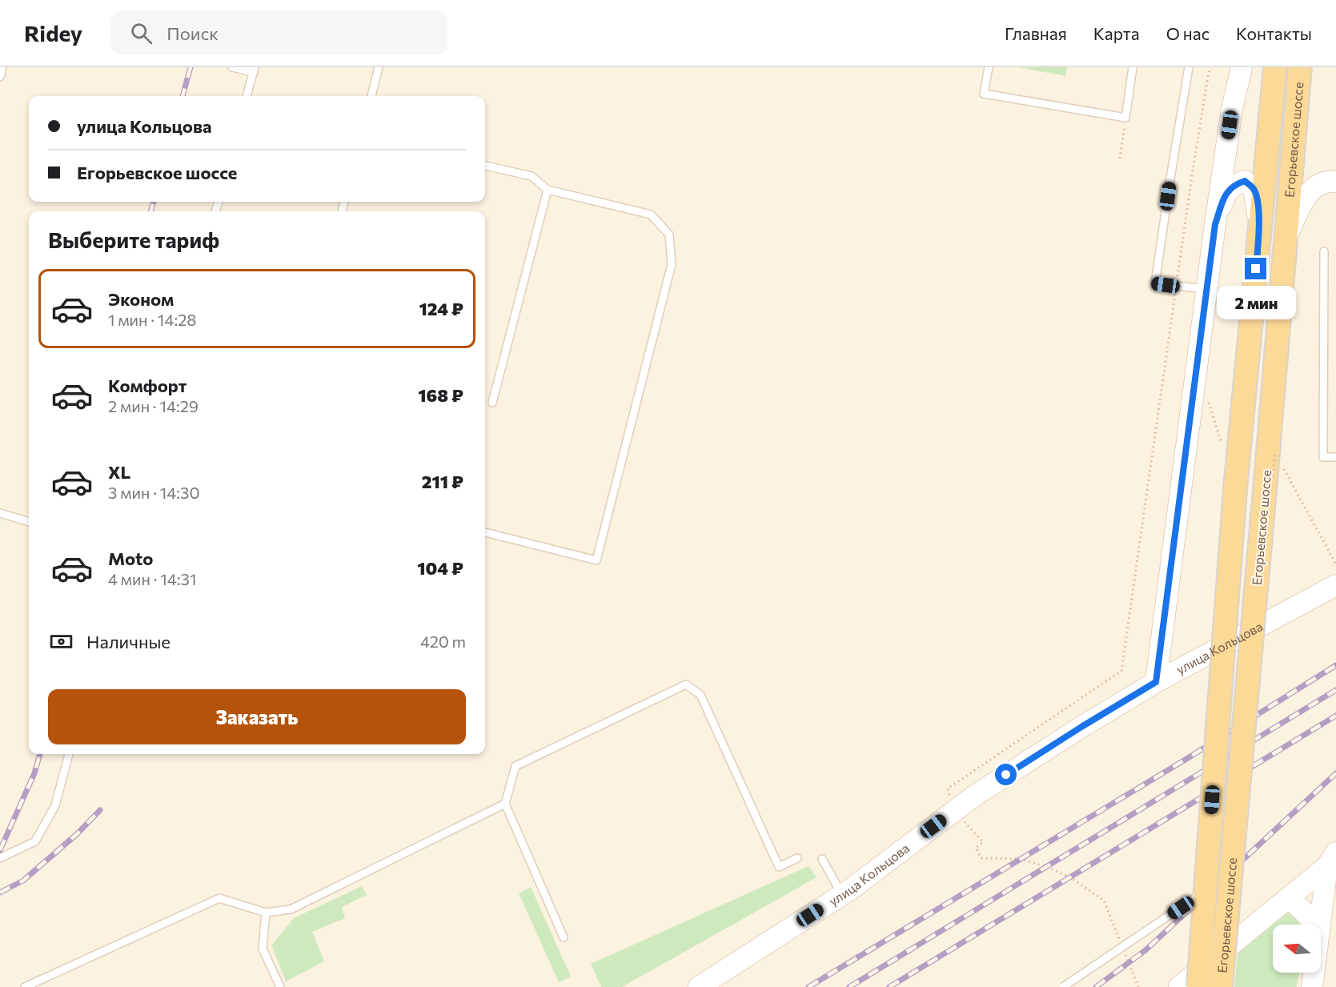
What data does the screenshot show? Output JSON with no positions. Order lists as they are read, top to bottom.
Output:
{
  "streets": {
    "main road": ["Егорьевское шоссе"],
    "street": ["улица Кольцова"]
  },
  "north": "left",
  "page": {
    "header": "Ridey",
    "search": "Поиск",
    "nav": [
      "Главная",
      "Карта",
      "О нас",
      "Контакты"
    ],
    "banner": ["улица Кольцова", "Егорьевское шоссе"],
    "heading": "Выберите тариф",
    "list": [
      {
        "name": "Эконом",
        "note": "1 мин · 14:28",
        "value": "124 ₽"
      },
      {
        "name": "Комфорт",
        "note": "2 мин · 14:29",
        "value": "168 ₽"
      },
      {
        "name": "XL",
        "note": "3 мин · 14:30",
        "value": "211 ₽"
      },
      {
        "name": "Moto",
        "note": "4 мин · 14:31",
        "value": "104 ₽"
      }
    ],
    "bubble": "2 мин",
    "pay": ["Наличные", "420 m"],
    "buttons": "Заказать"
  }
}
